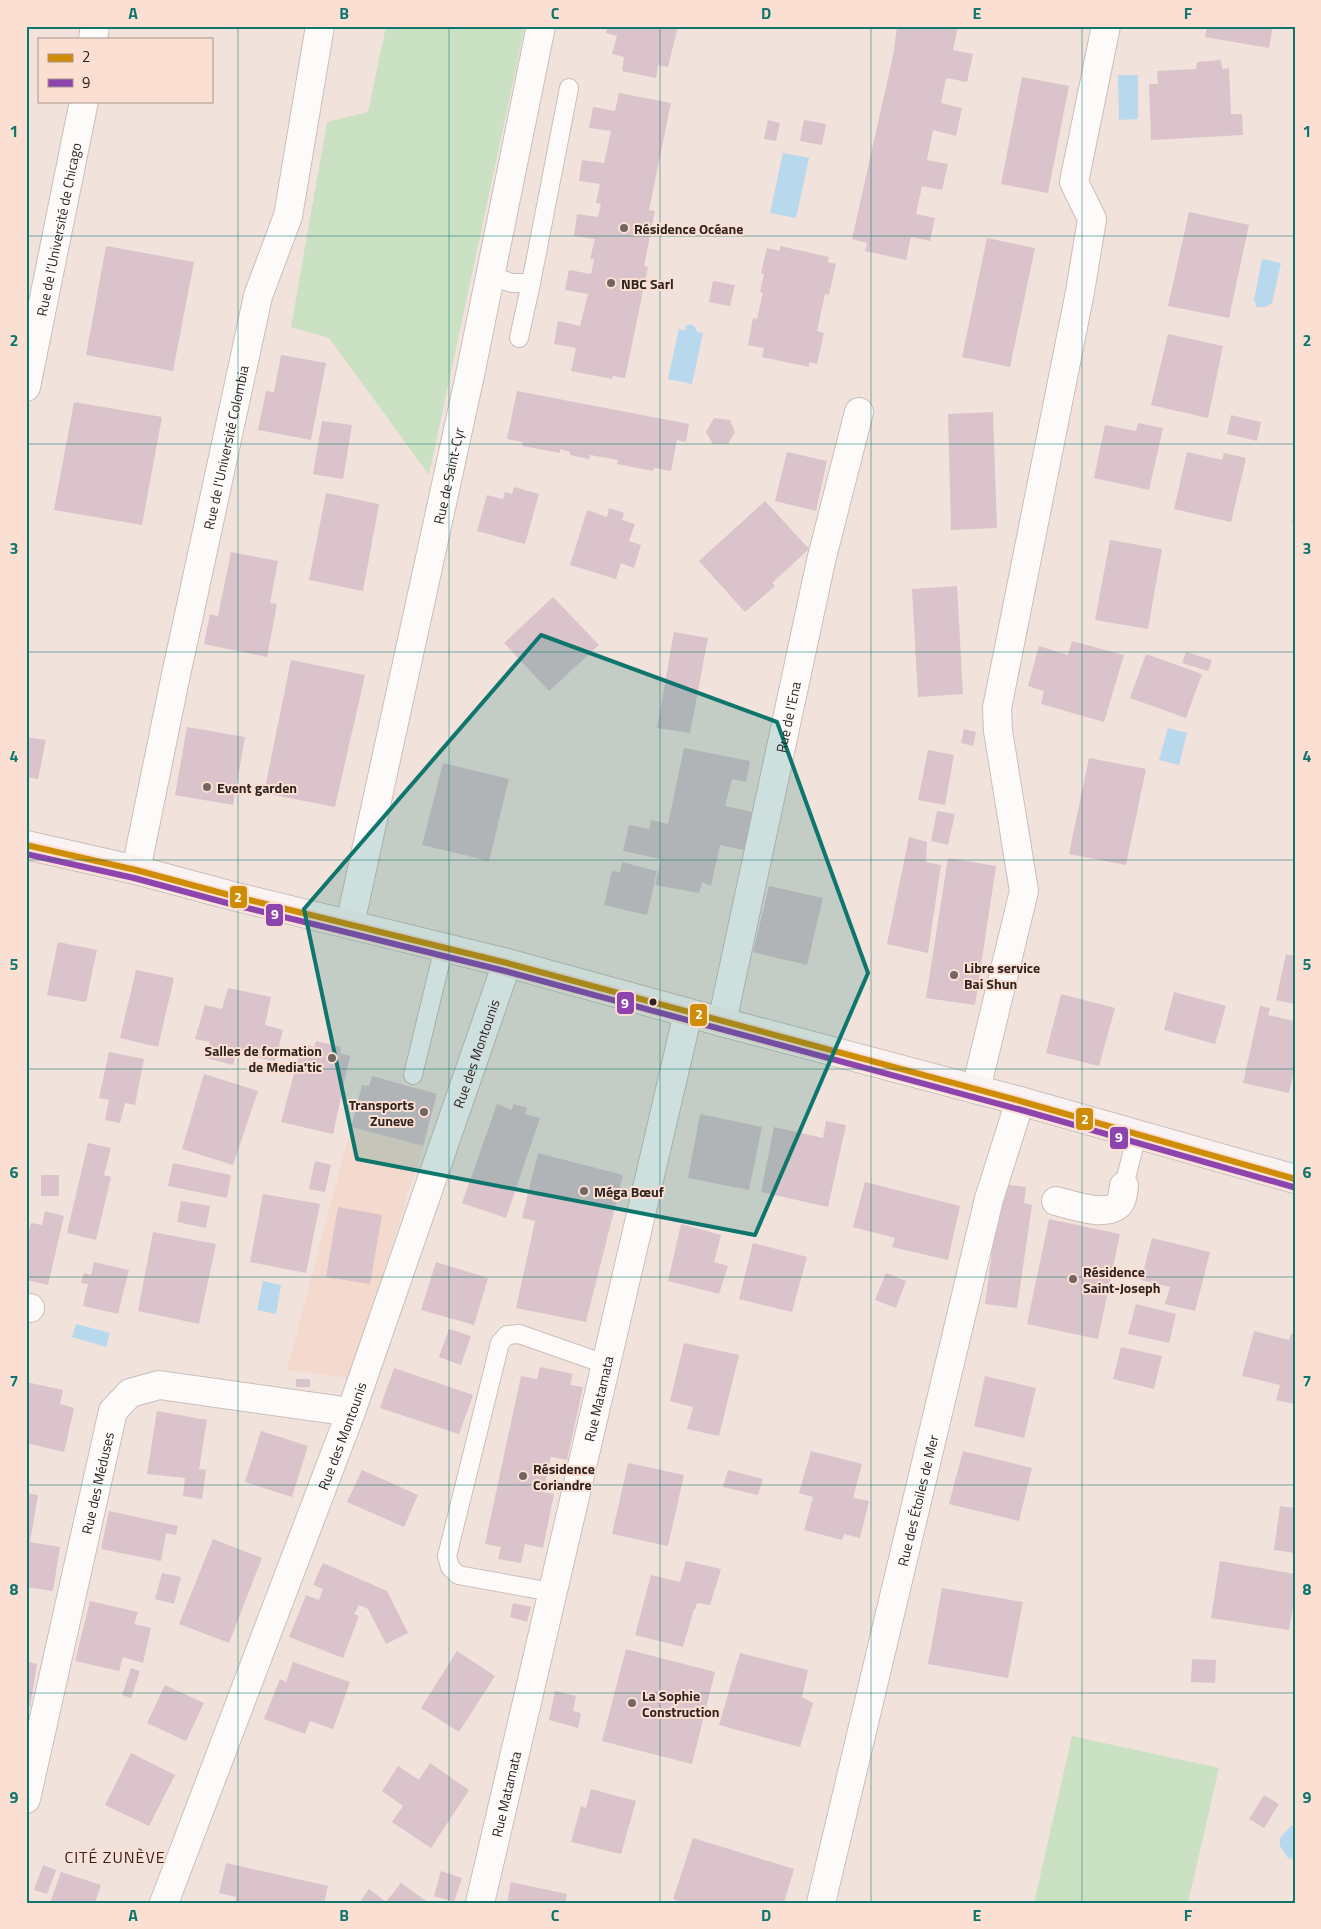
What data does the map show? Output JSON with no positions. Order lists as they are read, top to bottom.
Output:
{
  "streets": {
    "street": [
      "Rue de l’Université de Chicago",
      "Rue de l'Université Colombia",
      "Rue de Saint-Cyr",
      "Rue de l'Ena",
      "Rue des Montounis",
      "Rue Matamata",
      "Rue des Méduses",
      "Rue des Étoiles de Mer"
    ]
  },
  "crossings": [
    ["Rue des Montounis", "Rue des Méduses"]
  ],
  "districts": ["CITÉ ZUNÈVE"],
  "places": [
    "Résidence Océane",
    "NBC Sarl",
    "Event garden",
    "Libre service Bai Shun",
    "Salles de formation de Media'tic",
    "Transports Zuneve",
    "Méga Bœuf",
    "Résidence Saint-Joseph",
    "Résidence Coriandre",
    "La Sophie Construction"
  ],
  "lines": ["transit line 2", "transit line 9"],
  "legend": ["2", "9"],
  "grid": {
    "columns": [
      "A",
      "B",
      "C",
      "D",
      "E",
      "F"
    ],
    "rows": [
      "1",
      "2",
      "3",
      "4",
      "5",
      "6",
      "7",
      "8",
      "9"
    ]
  }
}
